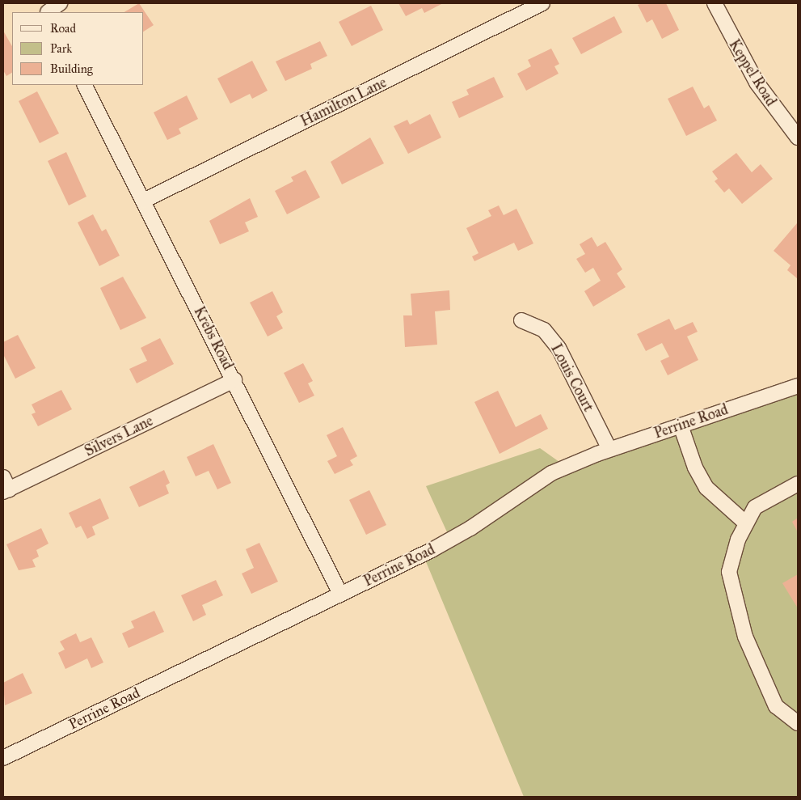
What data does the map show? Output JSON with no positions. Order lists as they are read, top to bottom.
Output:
{
  "streets": {
    "street": [
      "Keppel Road",
      "Hamilton Lane",
      "Krebs Road",
      "Louis Court",
      "Perrine Road",
      "Silvers Lane"
    ]
  },
  "crossings": [
    ["Hamilton Lane", "Krebs Road"],
    ["Krebs Road", "Perrine Road"],
    ["Krebs Road", "Silvers Lane"],
    ["Louis Court", "Perrine Road"]
  ],
  "legend": ["Road", "Park", "Building"]
}
